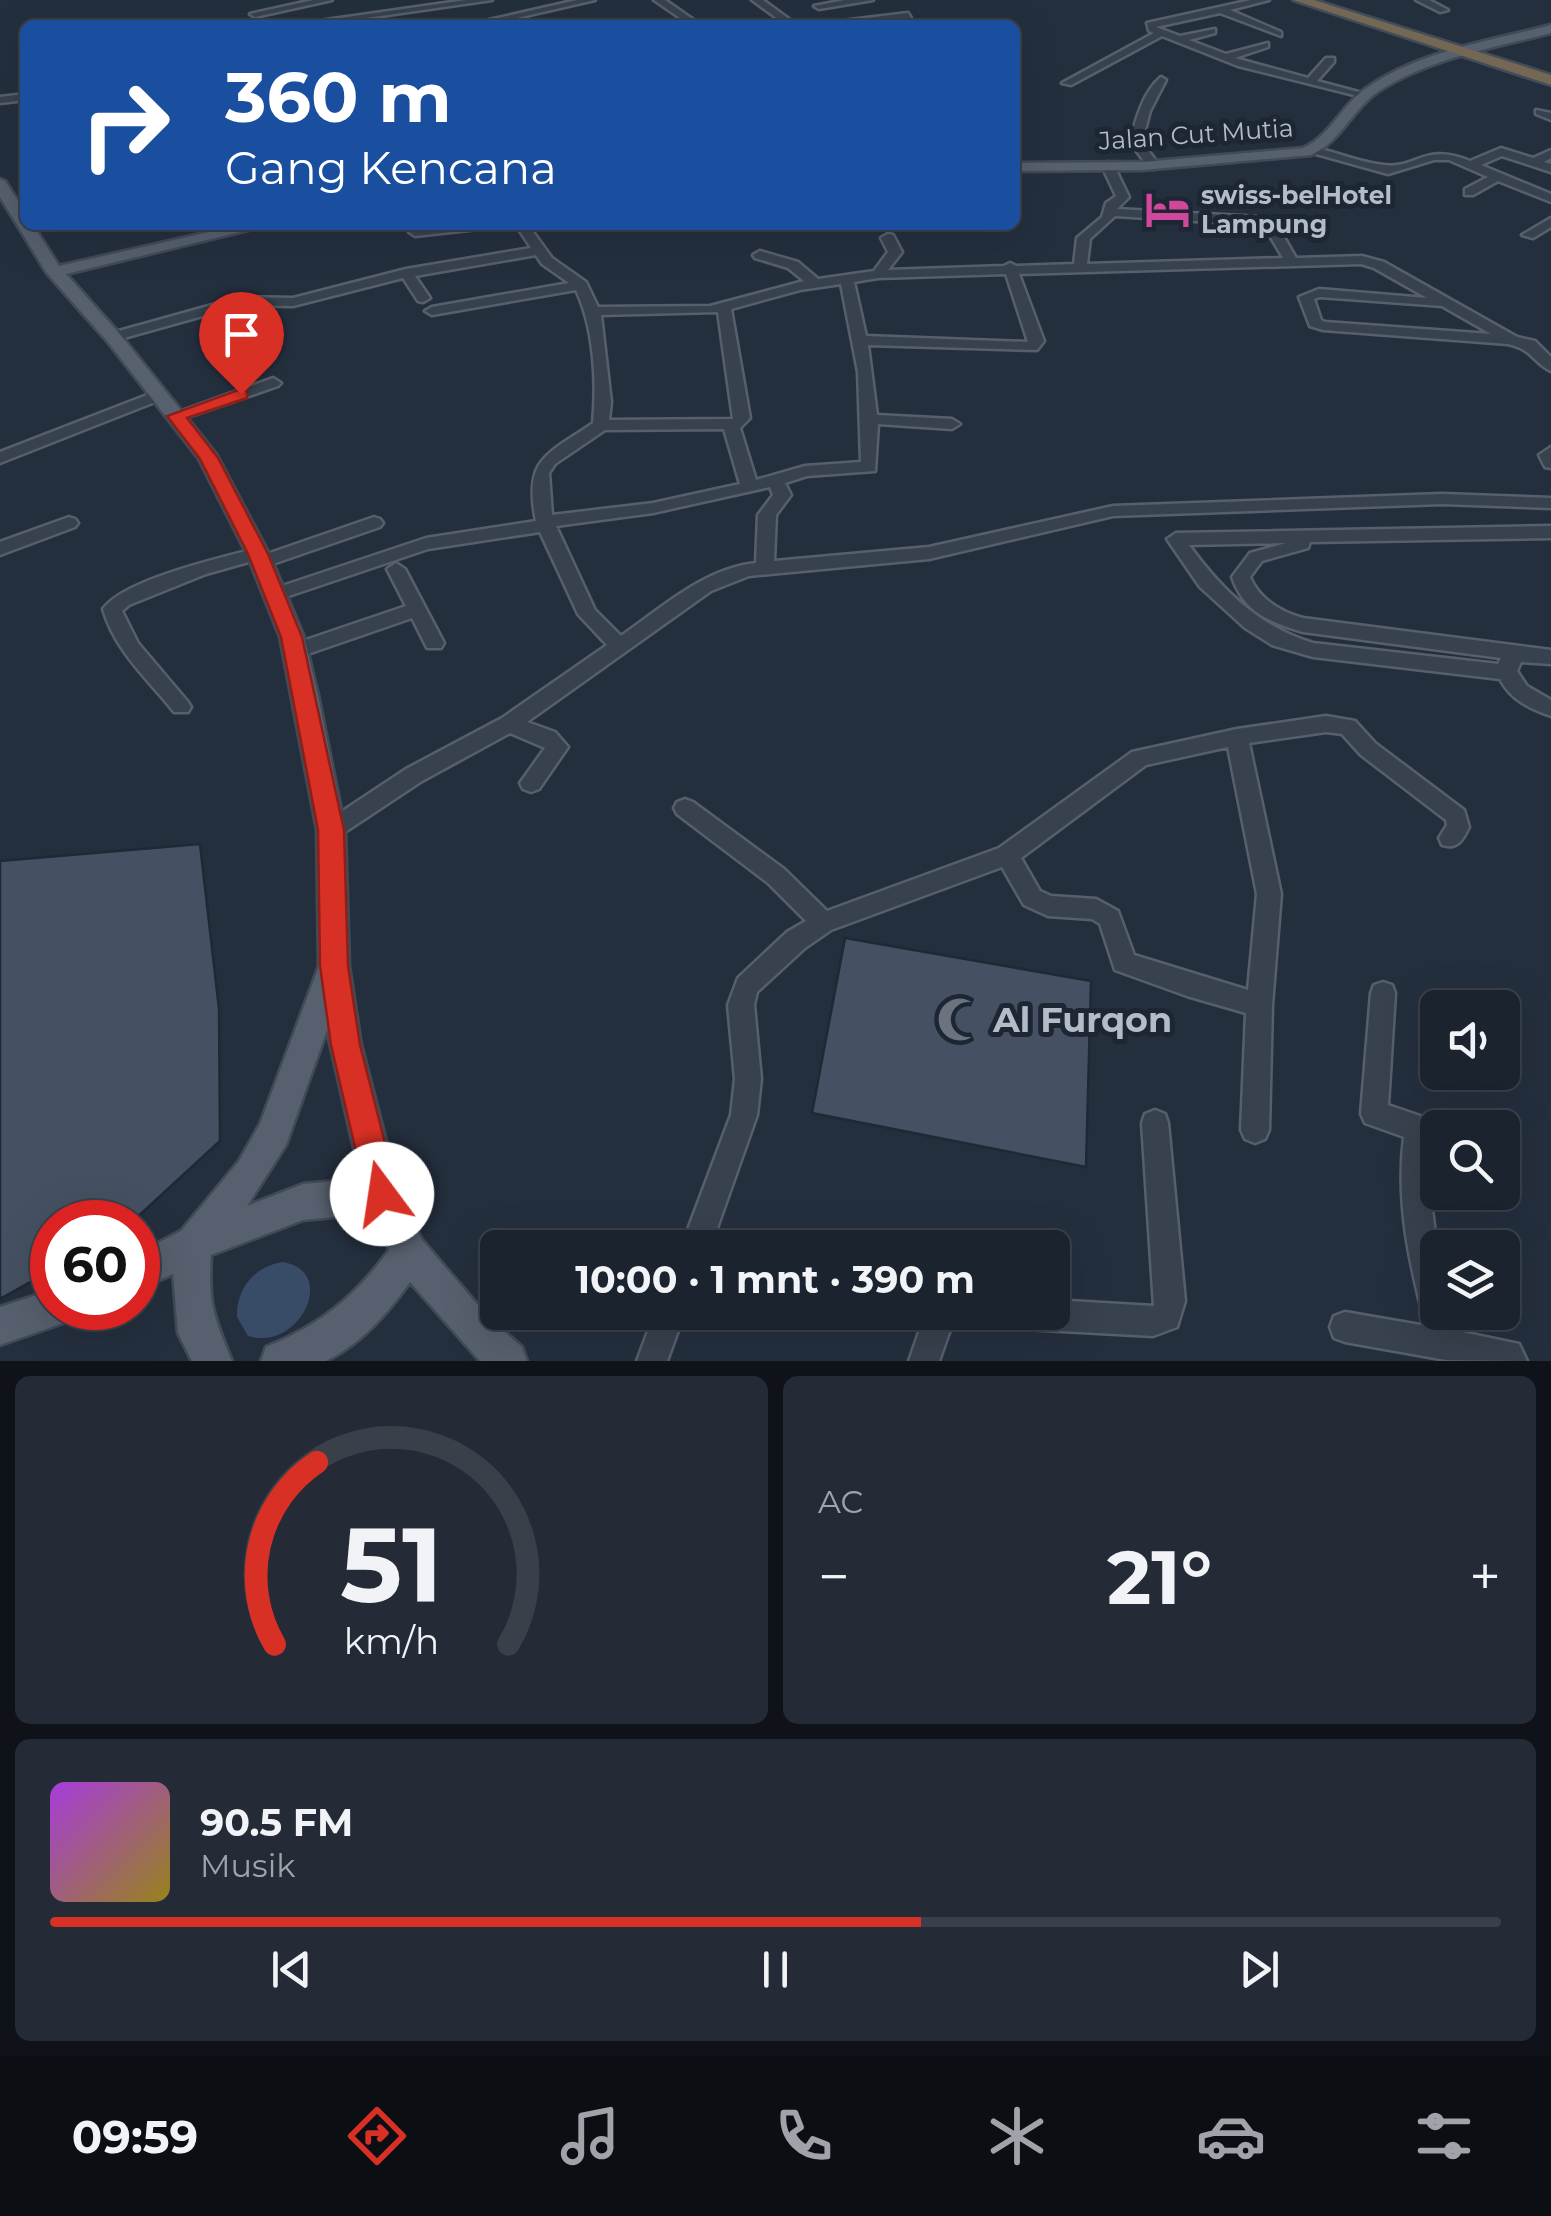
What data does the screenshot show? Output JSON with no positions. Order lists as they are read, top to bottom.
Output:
{
  "streets": {
    "main road": ["Jalan Cut Mutia"]
  },
  "places": {
    "hotel": ["swiss-belHotel Lampung"],
    "mosque": ["Al Furqon"]
  },
  "page": {
    "turn": ["360 m", "Gang Kencana"],
    "limit": "60",
    "trip": "10:00 · 1 mnt · 390 m",
    "tile": "AC",
    "heat": ["−", "21°", "+"],
    "song": ["90.5 FM", "Musik"],
    "tabs": "09:59",
    "gauge": ["51", "km/h"]
  }
}
